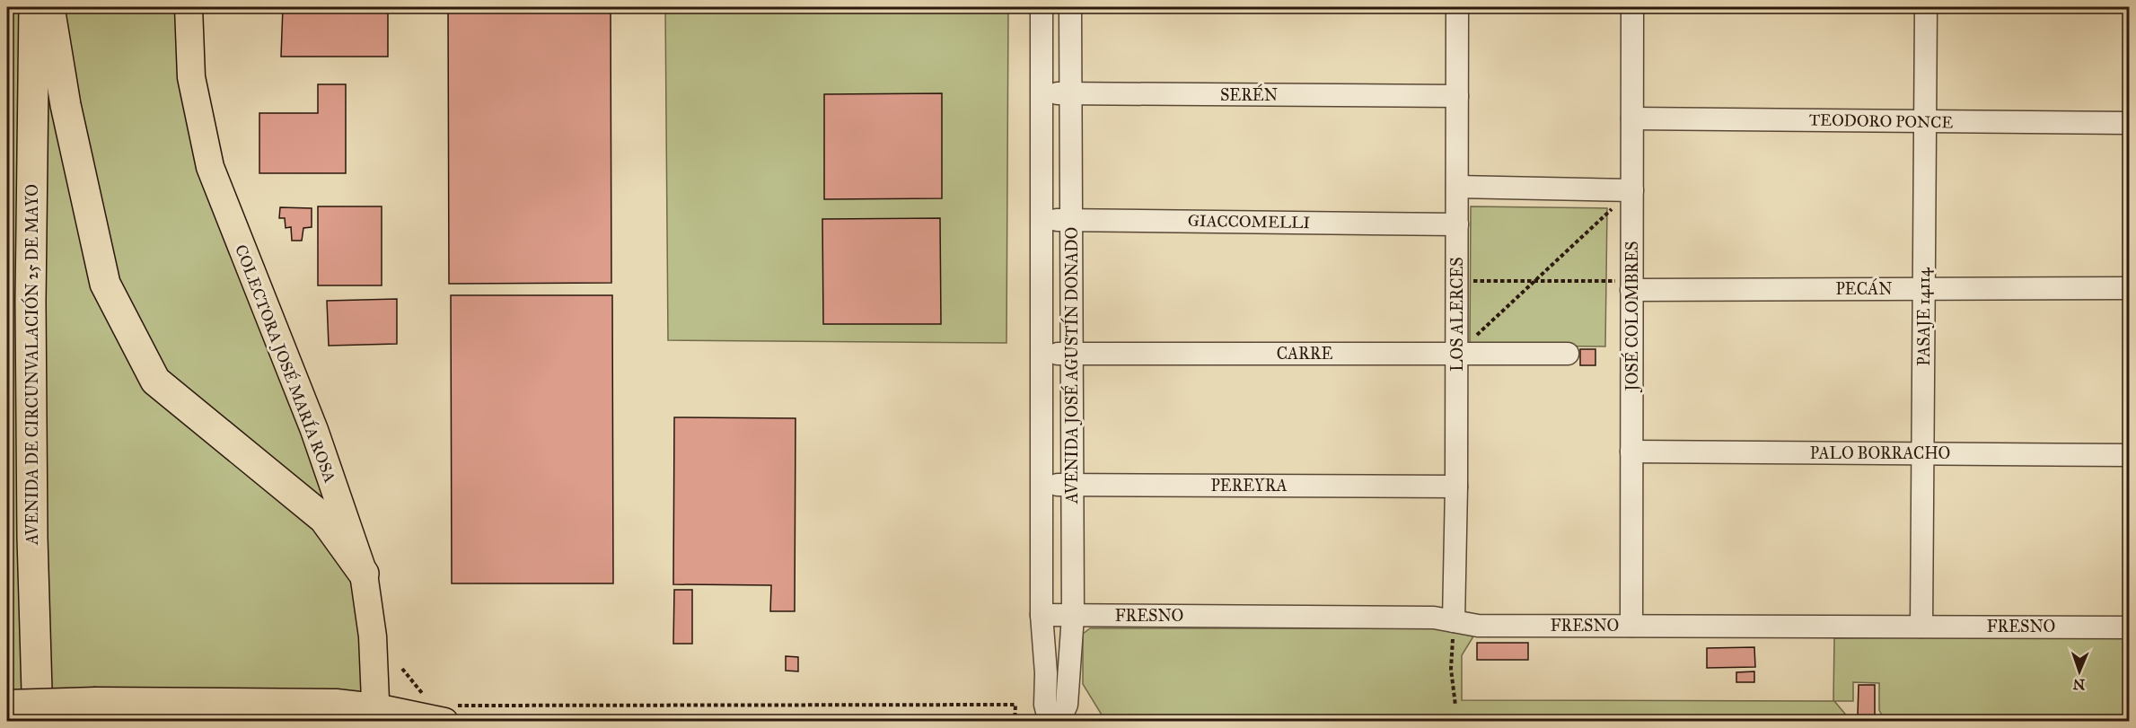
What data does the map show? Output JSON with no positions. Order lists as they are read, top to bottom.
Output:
{
  "streets": {
    "highway": ["AVENIDA DE CIRCUNVALACIÓN 25 DE MAYO"],
    "main road": ["COLECTORA JOSÉ MARÍA ROSA"],
    "street": [
      "SERÉN",
      "TEODORO PONCE",
      "GIACCOMELLI",
      "PECÁN",
      "LOS ALERCES",
      "JOSÉ COLOMBRES",
      "PASAJE 14114",
      "CARRE",
      "AVENIDA JOSÉ AGUSTÍN DONADO",
      "PALO BORRACHO",
      "PEREYRA",
      "FRESNO"
    ]
  },
  "crossings": [
    ["SERÉN", "LOS ALERCES"],
    ["SERÉN", "AVENIDA JOSÉ AGUSTÍN DONADO"],
    ["TEODORO PONCE", "JOSÉ COLOMBRES"],
    ["TEODORO PONCE", "PASAJE 14114"],
    ["GIACCOMELLI", "LOS ALERCES"],
    ["GIACCOMELLI", "AVENIDA JOSÉ AGUSTÍN DONADO"],
    ["PECÁN", "JOSÉ COLOMBRES"],
    ["PECÁN", "PASAJE 14114"],
    ["LOS ALERCES", "CARRE"],
    ["LOS ALERCES", "PEREYRA"],
    ["LOS ALERCES", "FRESNO"],
    ["JOSÉ COLOMBRES", "PALO BORRACHO"],
    ["JOSÉ COLOMBRES", "FRESNO"],
    ["PASAJE 14114", "PALO BORRACHO"],
    ["PASAJE 14114", "FRESNO"],
    ["CARRE", "AVENIDA JOSÉ AGUSTÍN DONADO"],
    ["AVENIDA JOSÉ AGUSTÍN DONADO", "PEREYRA"],
    ["AVENIDA JOSÉ AGUSTÍN DONADO", "FRESNO"]
  ],
  "north": "bottom"
}
